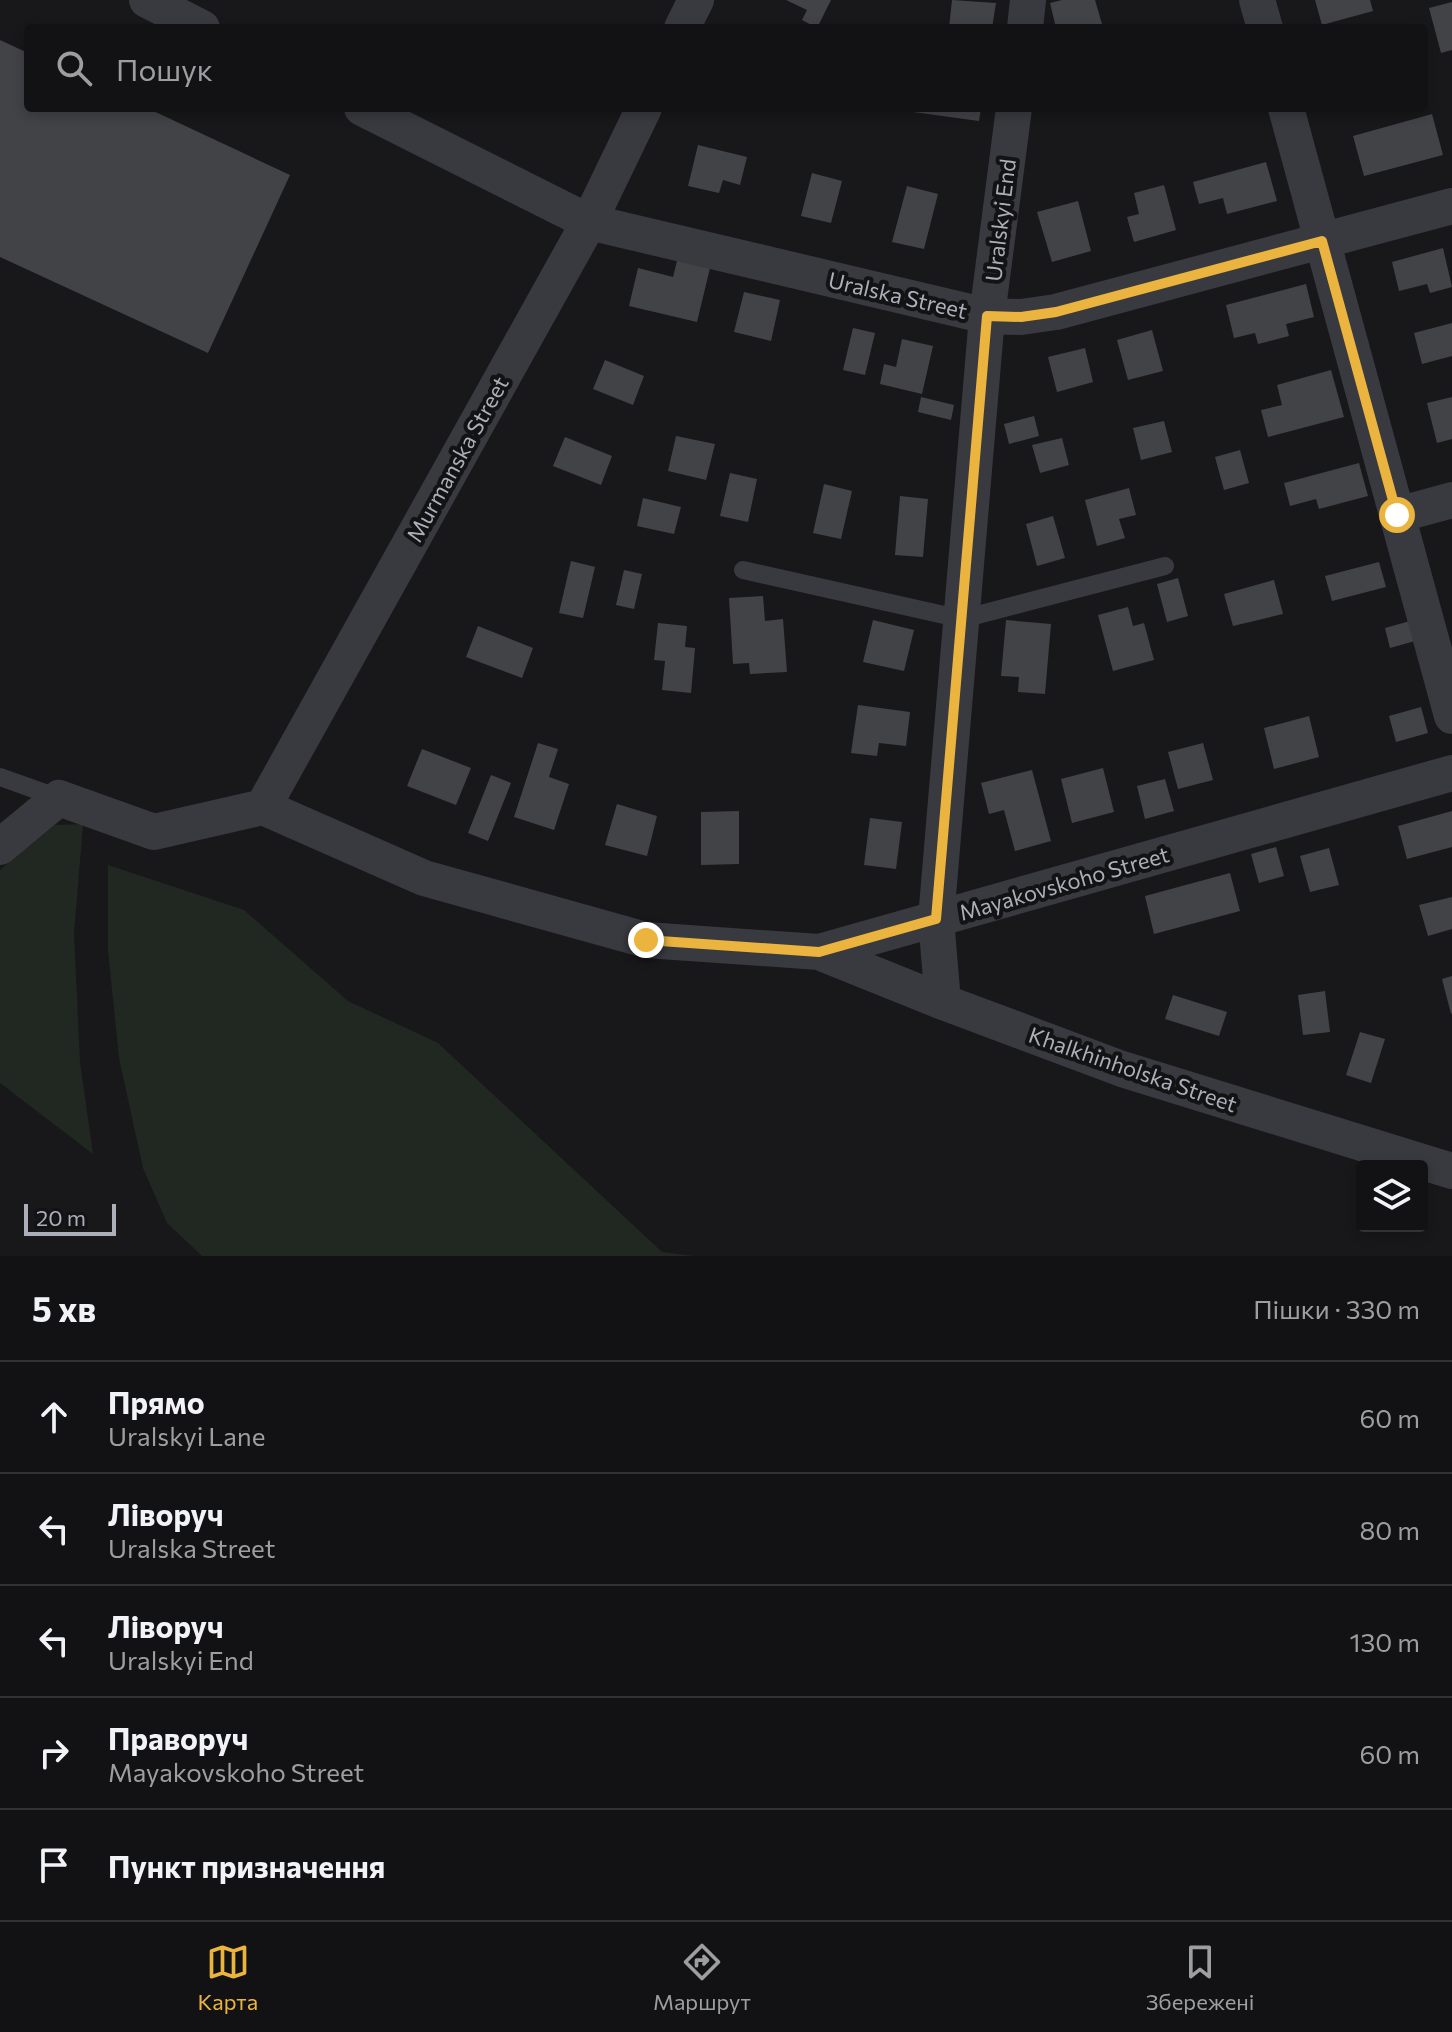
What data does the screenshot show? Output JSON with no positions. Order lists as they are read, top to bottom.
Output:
{
  "streets": {
    "street": [
      "Uralskyi End",
      "Uralska Street",
      "Murmanska Street",
      "Mayakovskoho Street",
      "Khalkhinholska Street"
    ]
  },
  "crossings": [
    ["Uralskyi End", "Uralska Street"],
    ["Uralskyi End", "Mayakovskoho Street"],
    ["Uralskyi End", "Khalkhinholska Street"],
    ["Uralska Street", "Murmanska Street"],
    ["Murmanska Street", "Mayakovskoho Street"],
    ["Mayakovskoho Street", "Khalkhinholska Street"]
  ],
  "scale_bar": "20 m",
  "page": {
    "search": "Пошук",
    "scale": "20 m",
    "heading": ["5 хв", "Пішки · 330 m"],
    "list": [
      ["Прямо", "Uralskyi Lane", "60 m"],
      ["Ліворуч", "Uralska Street", "80 m"],
      ["Ліворуч", "Uralskyi End", "130 m"],
      ["Праворуч", "Mayakovskoho Street", "60 m"],
      "Пункт призначення"
    ],
    "nav": ["Карта", "Маршрут", "Збережені"]
  }
}
